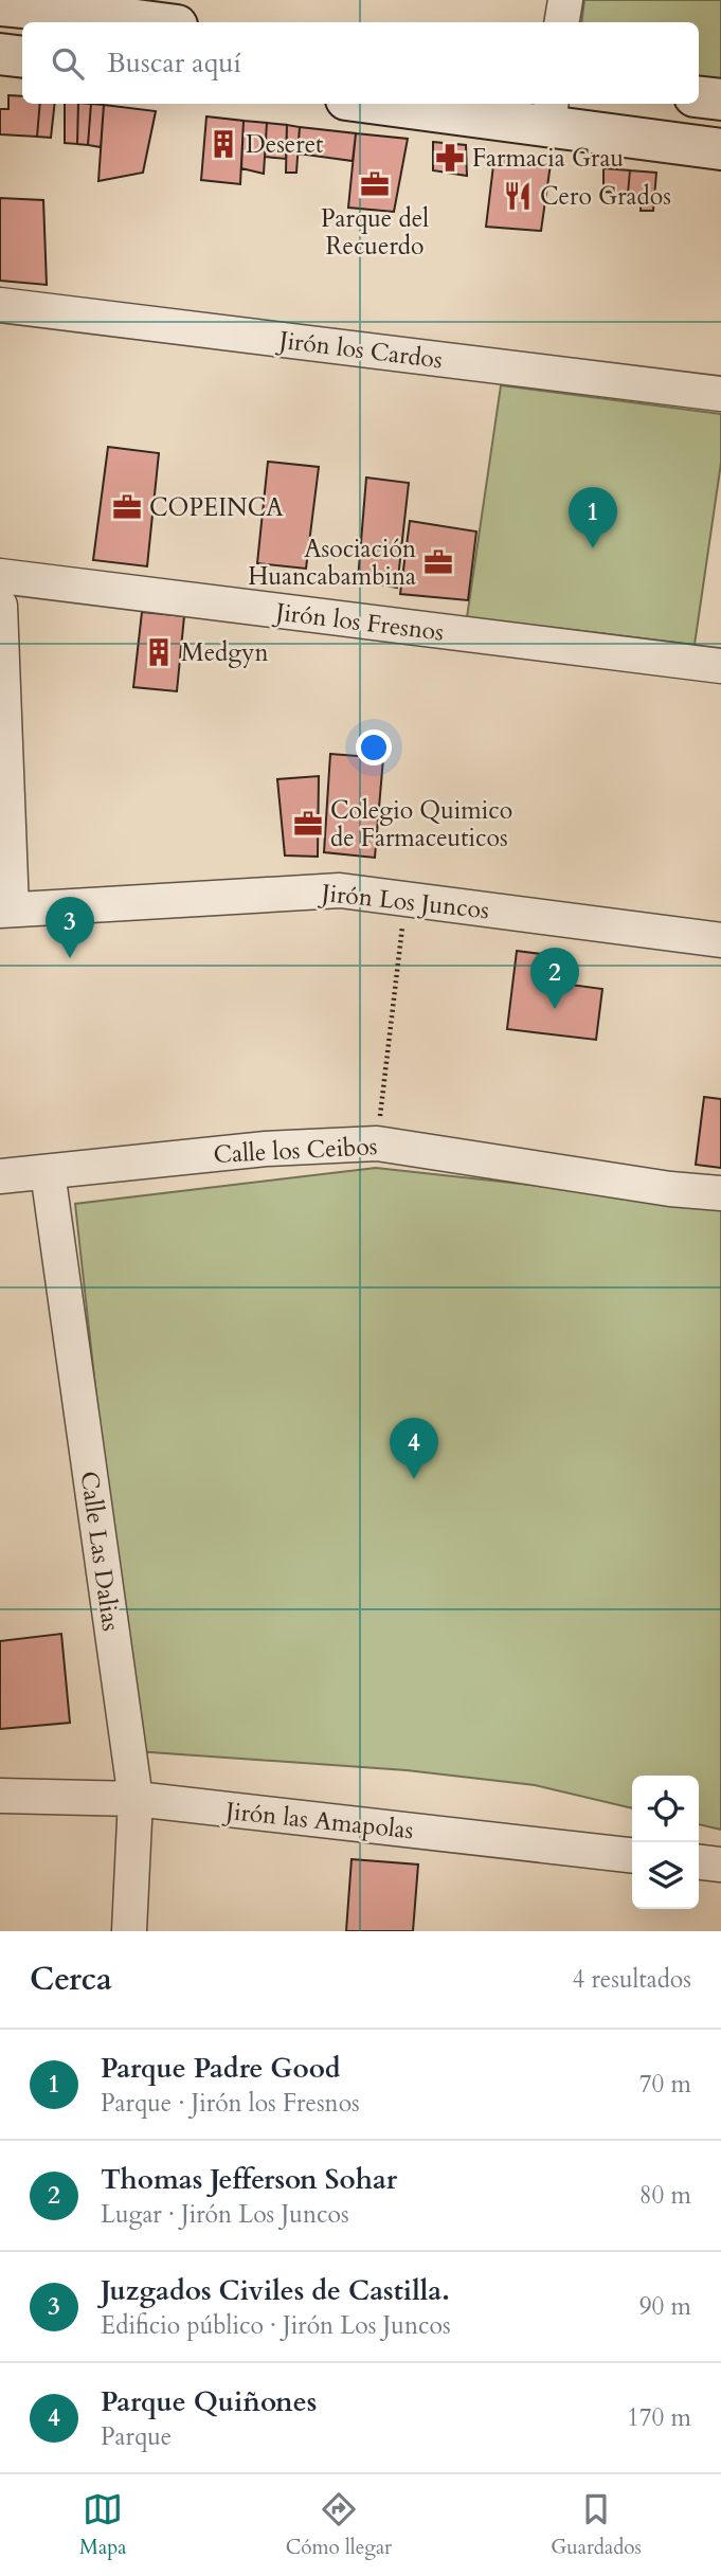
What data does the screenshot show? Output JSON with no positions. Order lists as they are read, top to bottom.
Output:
{
  "streets": {
    "street": [
      "Jirón los Cardos",
      "Jirón los Fresnos",
      "Jirón Los Juncos",
      "Calle los Ceibos",
      "Calle Las Dalias",
      "Jirón las Amapolas"
    ]
  },
  "crossings": [
    ["Calle los Ceibos", "Calle Las Dalias"],
    ["Calle Las Dalias", "Jirón las Amapolas"]
  ],
  "places": {
    "building": ["Deseret", "Medgyn"],
    "pharmacy": ["Farmacia Grau"],
    "office": [
      "Parque del Recuerdo",
      "COPEINCA",
      "Asociación Huancabambina",
      "Colegio Quimico de Farmaceuticos"
    ],
    "restaurant": ["Cero Grados"]
  },
  "page": {
    "search": "Buscar aquí",
    "pins": [
      "1",
      "3",
      "2",
      "4"
    ],
    "heading": ["Cerca", "4 resultados"],
    "list": [
      {
        "mark": "1",
        "name": "Parque Padre Good",
        "note": "Parque · Jirón los Fresnos",
        "value": "70 m"
      },
      {
        "mark": "2",
        "name": "Thomas Jefferson Sohar",
        "note": "Lugar · Jirón Los Juncos",
        "value": "80 m"
      },
      {
        "mark": "3",
        "name": "Juzgados Civiles de Castilla.",
        "note": "Edificio público · Jirón Los Juncos",
        "value": "90 m"
      },
      {
        "mark": "4",
        "name": "Parque Quiñones",
        "note": "Parque",
        "value": "170 m"
      }
    ],
    "nav": ["Mapa", "Cómo llegar", "Guardados"]
  }
}
